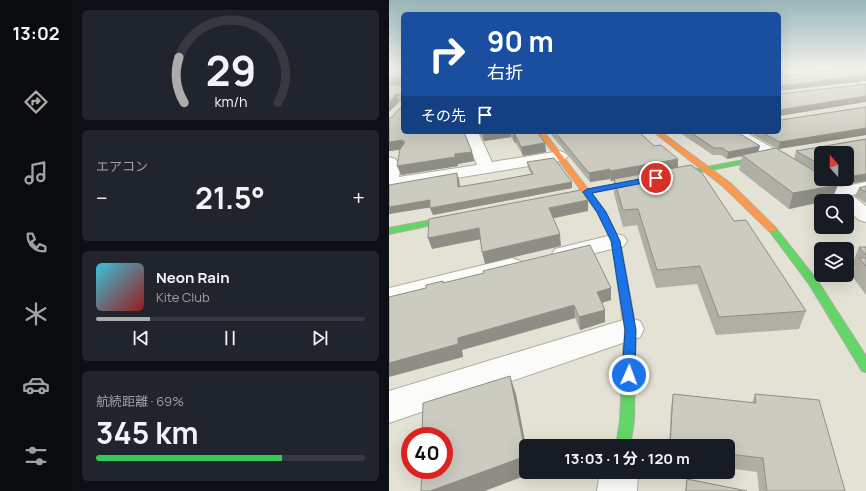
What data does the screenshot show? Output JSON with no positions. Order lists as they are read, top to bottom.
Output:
{
  "north": "top",
  "page": {
    "tabs": "13:02",
    "turn": ["90 m", "右折"],
    "then": "その先",
    "tile": [
      "エアコン",
      ["航続距離 · 69%", "345 km"]
    ],
    "heat": ["−", "21.5°", "+"],
    "song": ["Neon Rain", "Kite Club"],
    "limit": "40",
    "trip": "13:03 · 1 分 · 120 m",
    "gauge": ["29", "km/h"]
  }
}
